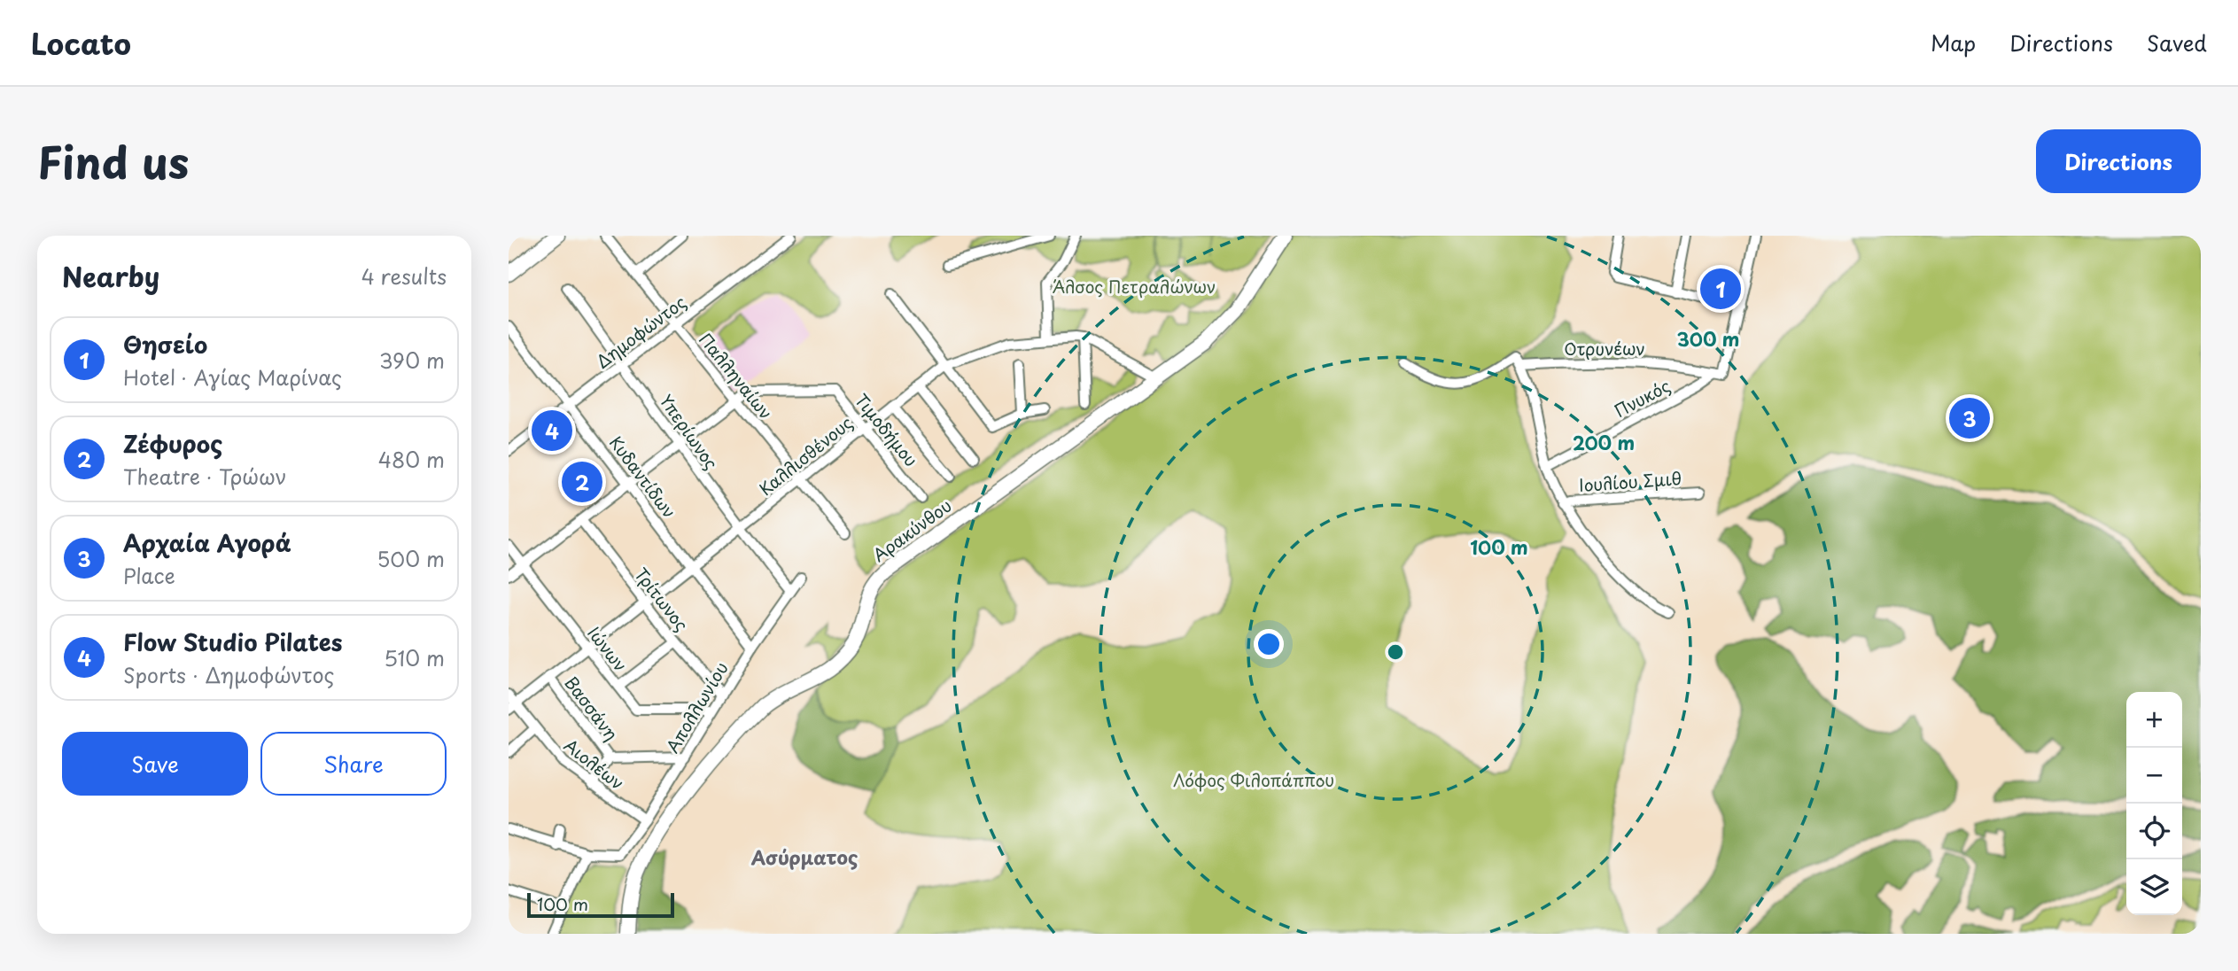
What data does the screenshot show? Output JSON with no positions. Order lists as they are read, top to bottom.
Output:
{
  "streets": {
    "street": [
      "Δημοφώντος",
      "Οτρυνέων",
      "Παλληναίων",
      "Πνυκός",
      "Τιμοδήμου",
      "Υπερίωνος",
      "Καλλισθένους",
      "Κυδαντίδων",
      "Ιουλίου Σμιθ",
      "Αρακύνθου",
      "Τρίτωνος",
      "Ιώνων",
      "Απολλωνίου",
      "Βασσάνη",
      "Αιολέων"
    ]
  },
  "crossings": [
    ["Δημοφώντος", "Παλληναίων"],
    ["Δημοφώντος", "Υπερίωνος"],
    ["Δημοφώντος", "Κυδαντίδων"],
    ["Οτρυνέων", "Πνυκός"],
    ["Παλληναίων", "Τιμοδήμου"],
    ["Παλληναίων", "Καλλισθένους"],
    ["Τιμοδήμου", "Καλλισθένους"],
    ["Υπερίωνος", "Καλλισθένους"],
    ["Υπερίωνος", "Απολλωνίου"],
    ["Καλλισθένους", "Κυδαντίδων"],
    ["Καλλισθένους", "Αρακύνθου"],
    ["Καλλισθένους", "Τρίτωνος"],
    ["Καλλισθένους", "Ιώνων"],
    ["Καλλισθένους", "Βασσάνη"],
    ["Καλλισθένους", "Αιολέων"],
    ["Κυδαντίδων", "Απολλωνίου"],
    ["Τρίτωνος", "Απολλωνίου"],
    ["Ιώνων", "Απολλωνίου"],
    ["Απολλωνίου", "Αιολέων"]
  ],
  "districts": ["Ασύρματος"],
  "parks": ["Άλσος Πετραλώνων", "Λόφος Φιλοπάππου"],
  "scale_bar": "100 m",
  "page": {
    "header": "Locato",
    "nav": ["Map", "Directions", "Saved"],
    "title": "Find us",
    "buttons": [
      "Directions",
      ["Save", "Share"]
    ],
    "heading": ["Nearby", "4 results"],
    "pins": [
      "1",
      "3",
      "4",
      "2"
    ],
    "list": [
      {
        "mark": "1",
        "name": "Θησείο",
        "note": "Hotel · Αγίας Μαρίνας",
        "value": "390 m"
      },
      {
        "mark": "2",
        "name": "Ζέφυρος",
        "note": "Theatre · Τρώων",
        "value": "480 m"
      },
      {
        "mark": "3",
        "name": "Αρχαία Αγορά",
        "note": "Place",
        "value": "500 m"
      },
      {
        "mark": "4",
        "name": "Flow Studio Pilates",
        "note": "Sports · Δημοφώντος",
        "value": "510 m"
      }
    ],
    "map_buttons": ["+", "−"],
    "scale": "100 m"
  },
  "rings": ["300 m", "200 m", "100 m"]
}
